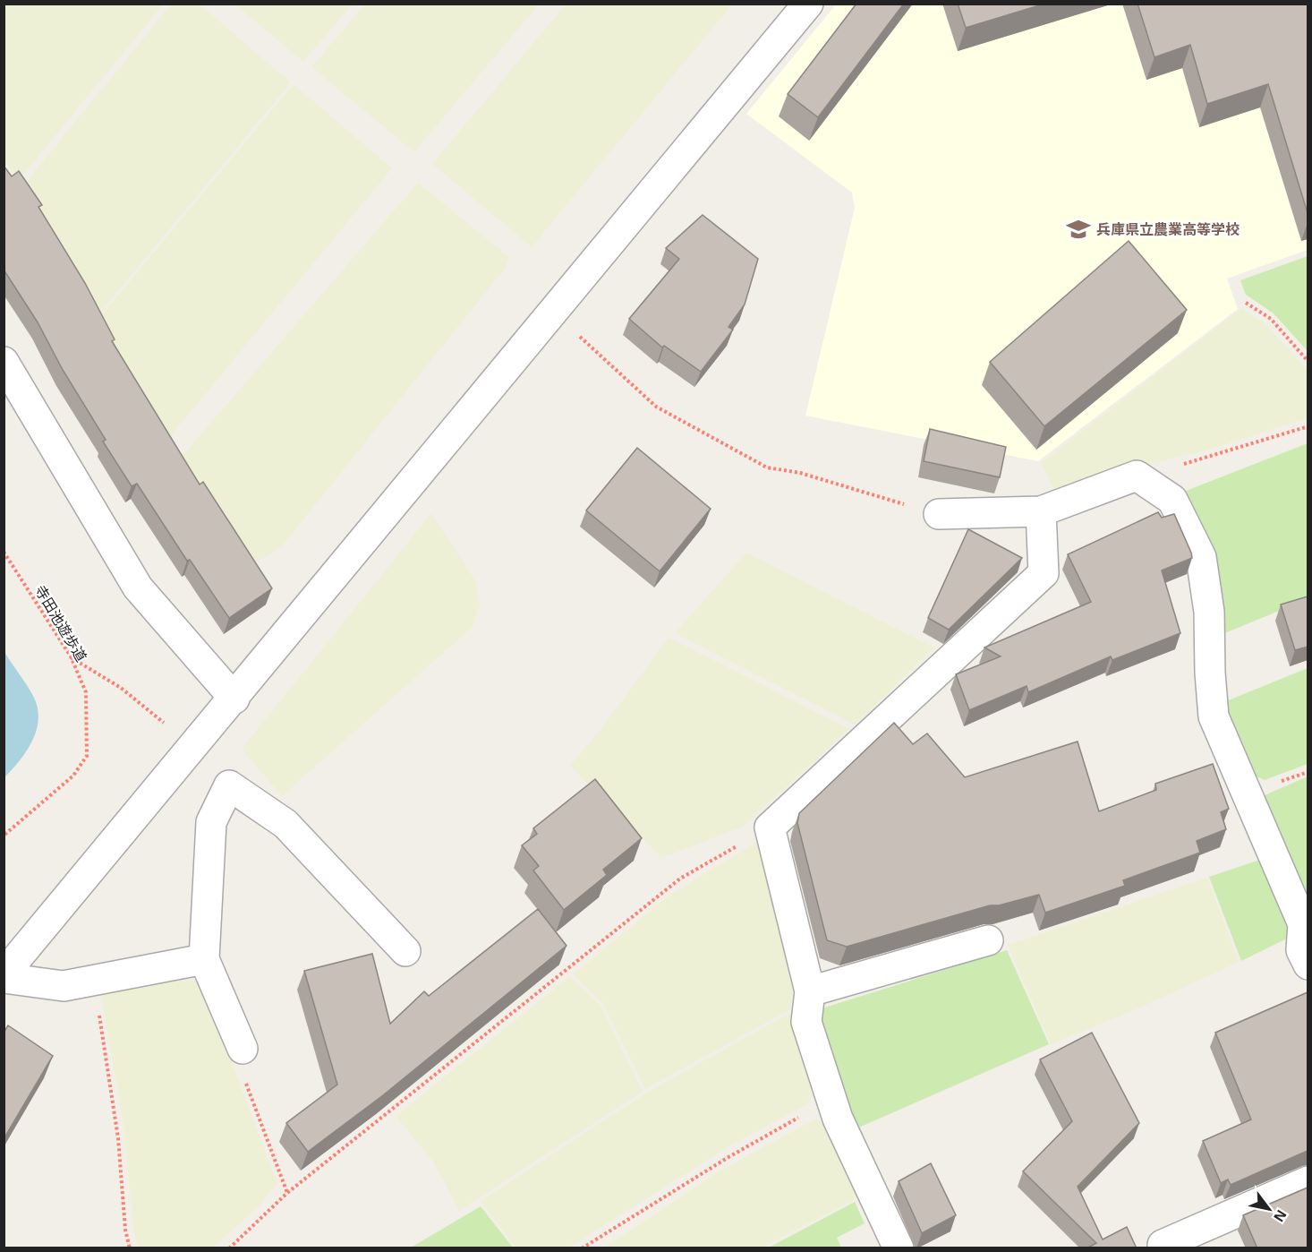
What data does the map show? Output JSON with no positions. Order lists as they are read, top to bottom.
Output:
{
  "streets": {
    "path": ["寺田池遊歩道"]
  },
  "places": {
    "school or university": ["兵庫県立農業高等学校"]
  },
  "north": "bottom right"
}
